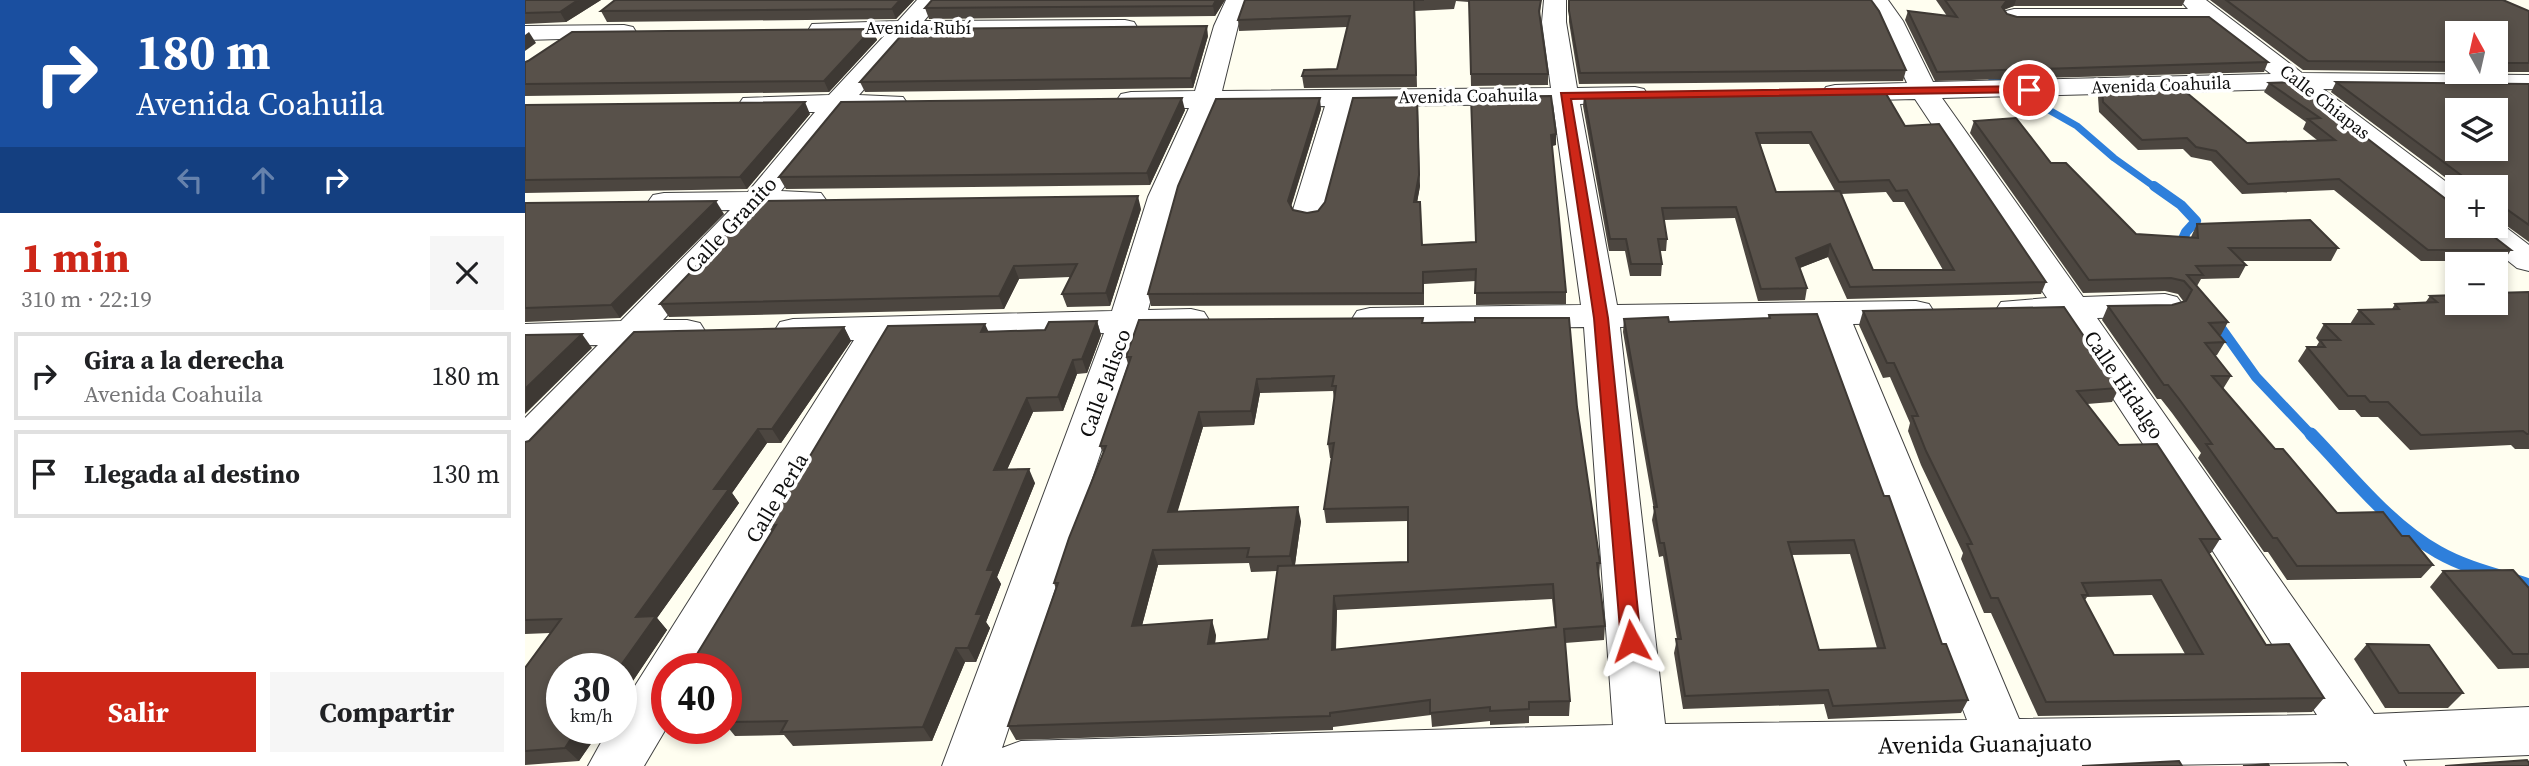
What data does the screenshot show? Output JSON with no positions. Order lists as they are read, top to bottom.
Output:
{
  "streets": {
    "street": [
      "Avenida Rubí",
      "Avenida Coahuila",
      "Calle Chiapas",
      "Calle Granito",
      "Calle Jalisco",
      "Calle Hidalgo",
      "Calle Perla",
      "Avenida Guanajuato"
    ]
  },
  "crossings": [
    ["Avenida Rubí", "Calle Granito"],
    ["Avenida Coahuila", "Calle Chiapas"],
    ["Avenida Coahuila", "Calle Jalisco"],
    ["Avenida Coahuila", "Calle Hidalgo"],
    ["Calle Hidalgo", "Avenida Guanajuato"]
  ],
  "north": "top",
  "page": {
    "turn": ["180 m", "Avenida Coahuila"],
    "map_buttons": ["+", "−"],
    "heading": ["1 min", "310 m · 22:19"],
    "list": [
      {
        "name": "Gira a la derecha",
        "note": "Avenida Coahuila",
        "value": "180 m"
      },
      {
        "name": "Llegada al destino",
        "value": "130 m"
      }
    ],
    "speed": "30 km/h",
    "limit": "40",
    "buttons": ["Salir", "Compartir"]
  }
}
